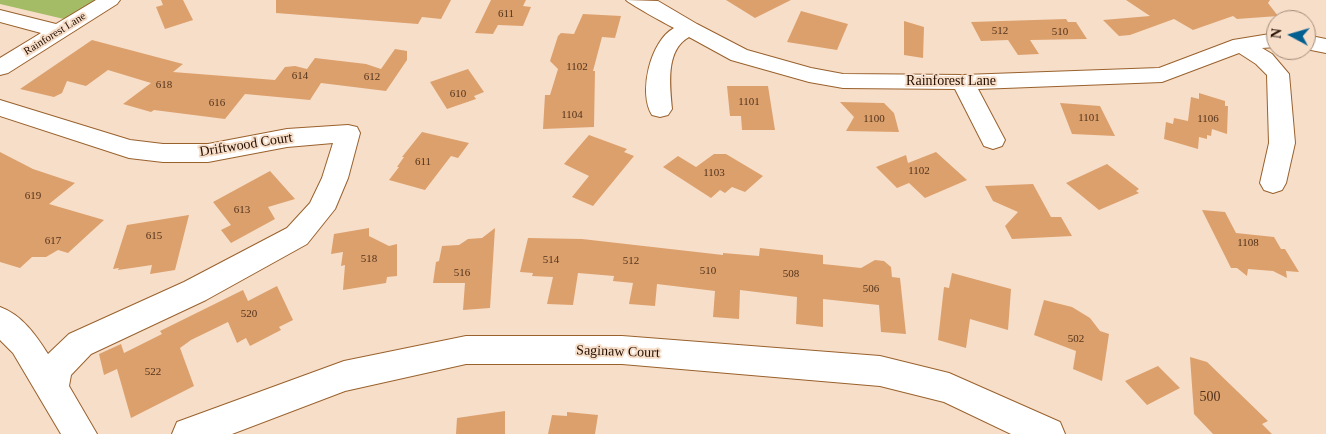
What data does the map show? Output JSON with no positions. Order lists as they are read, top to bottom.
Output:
{
  "streets": {
    "street": ["Rainforest Lane", "Driftwood Court", "Saginaw Court"]
  },
  "house_numbers": [
    "611",
    "512",
    "510",
    "1102",
    "614",
    "612",
    "618",
    "610",
    "1101",
    "616",
    "1104",
    "1101",
    "1100",
    "1106",
    "611",
    "1102",
    "1103",
    "619",
    "613",
    "615",
    "617",
    "1108",
    "518",
    "514",
    "512",
    "510",
    "516",
    "508",
    "506",
    "520",
    "502",
    "522",
    "500"
  ],
  "north": "left"
}
